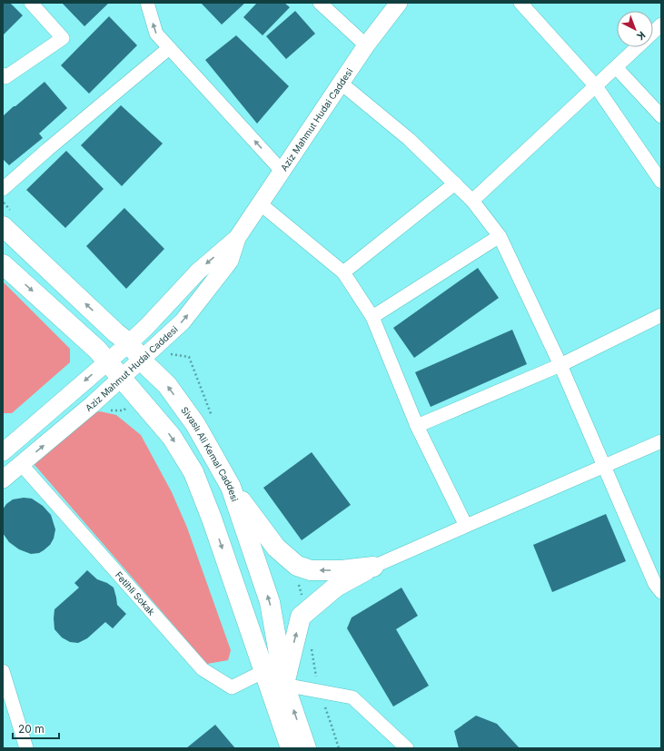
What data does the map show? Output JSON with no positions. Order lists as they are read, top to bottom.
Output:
{
  "streets": {
    "main road": ["Sivaslı Ali Kemal Caddesi"],
    "street": ["Aziz Mahmut Hudai Caddesi", "Fetihli Sokak"]
  },
  "crossings": [
    ["Aziz Mahmut Hudai Caddesi", "Sivaslı Ali Kemal Caddesi"],
    ["Aziz Mahmut Hudai Caddesi", "Fetihli Sokak"]
  ],
  "scale_bar": "20 m",
  "north": "bottom right"
}
